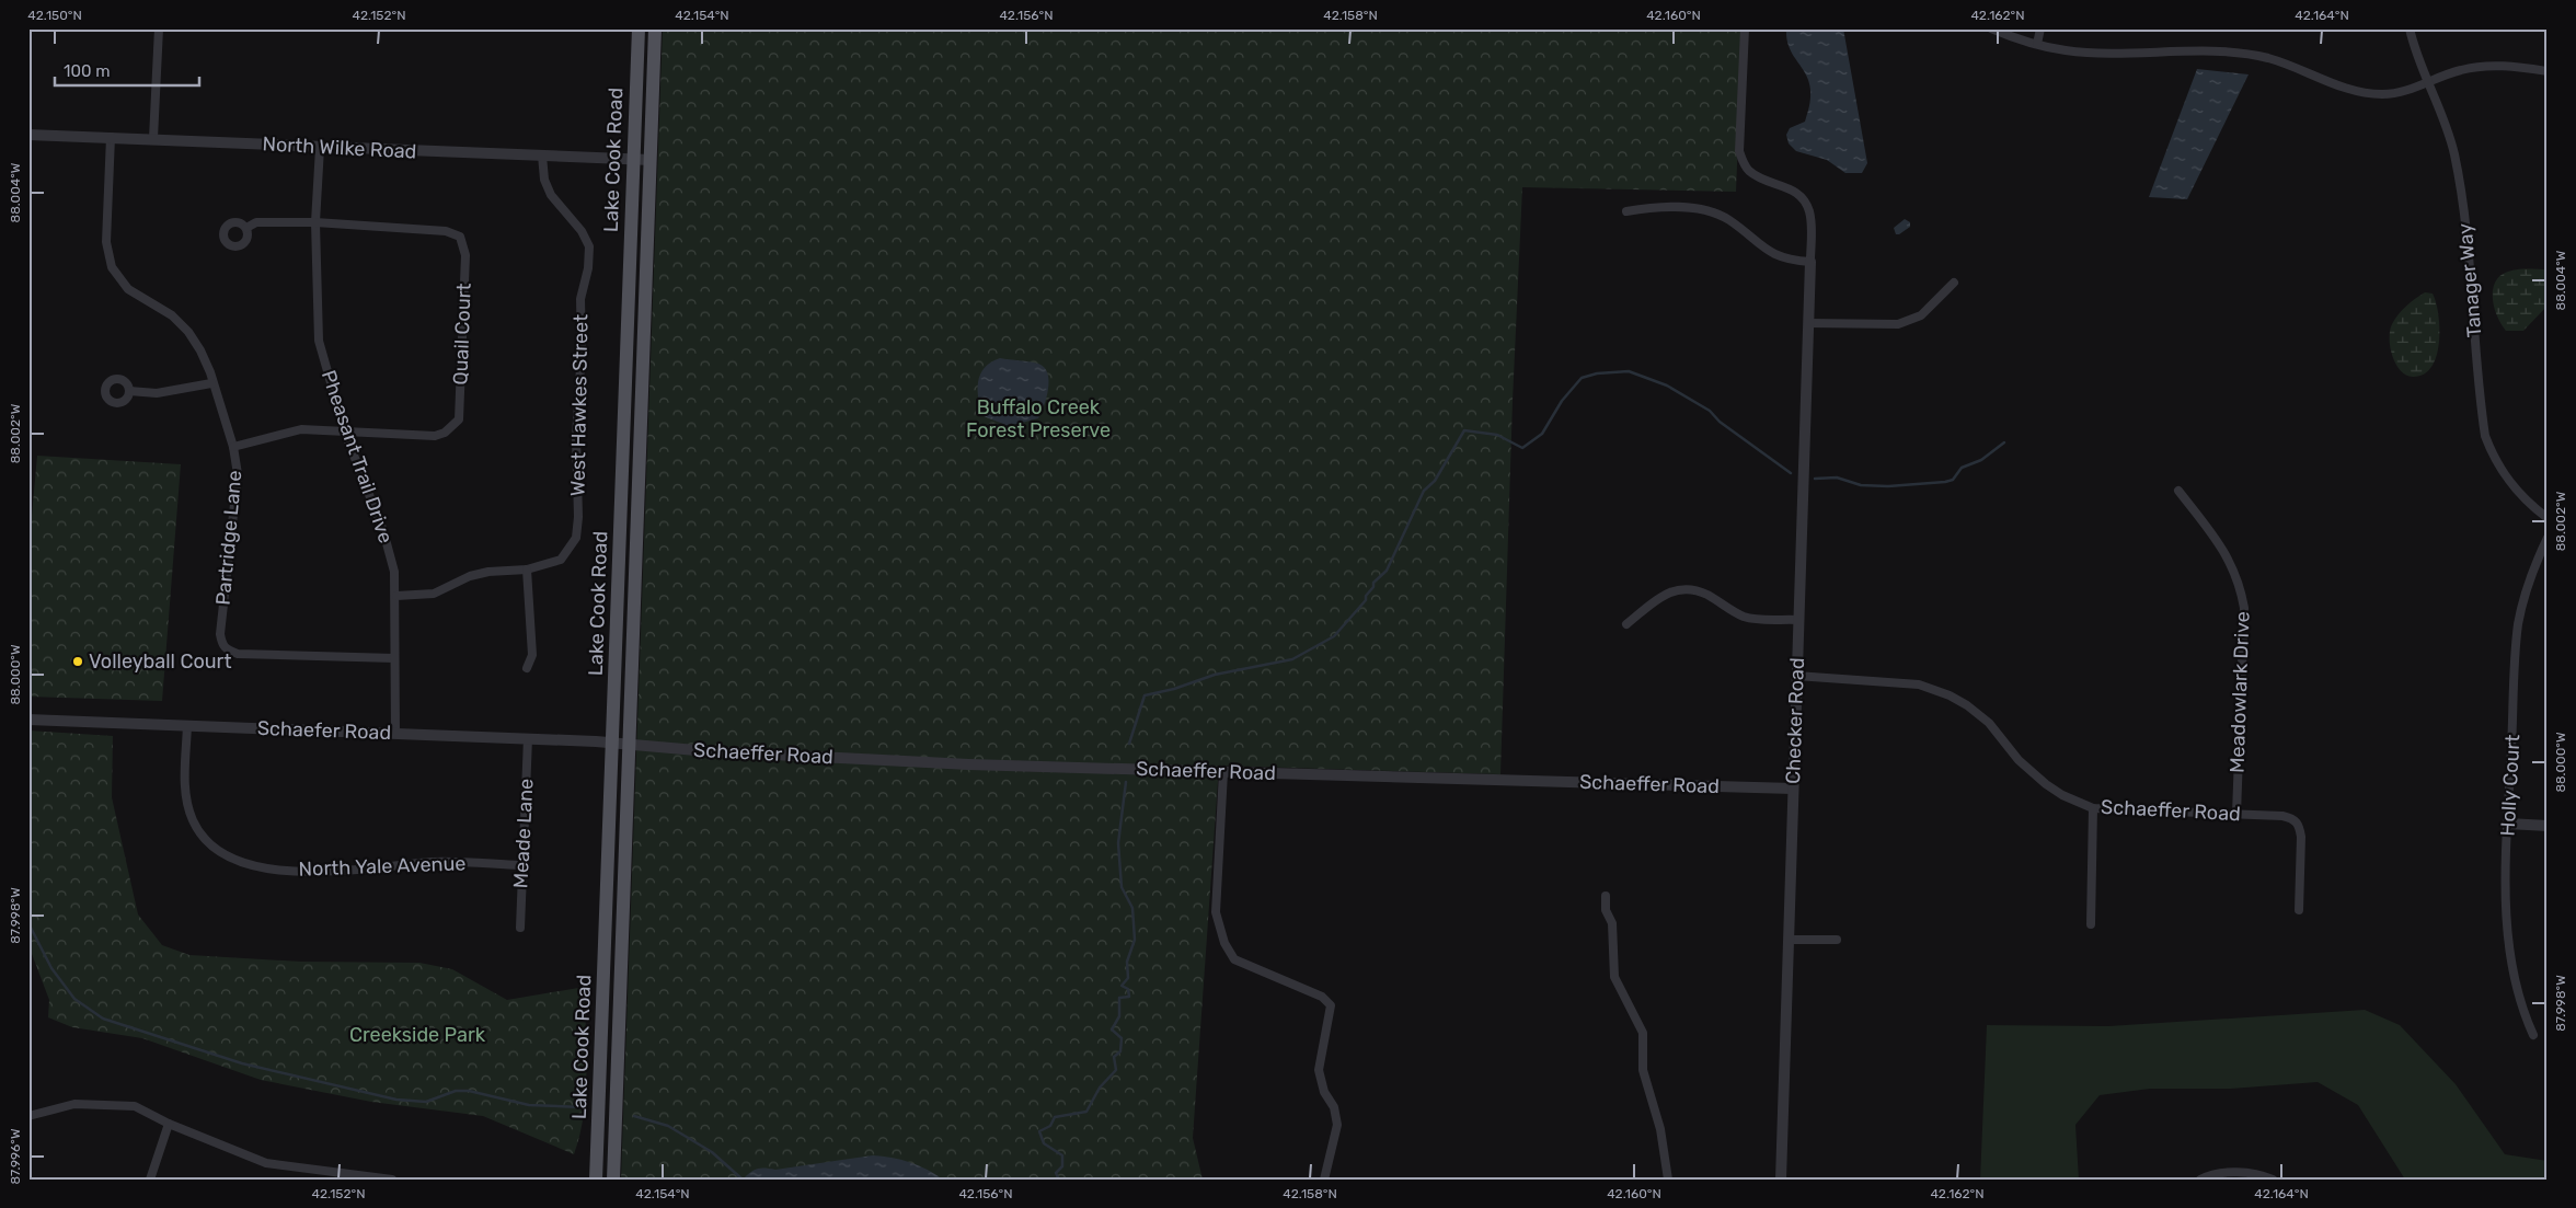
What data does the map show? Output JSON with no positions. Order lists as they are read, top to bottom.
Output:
{
  "streets": {
    "main road": ["Lake Cook Road"],
    "street": [
      "North Wilke Road",
      "Tanager Way",
      "Quail Court",
      "West Hawkes Street",
      "Pheasant Trail Drive",
      "Partridge Lane",
      "Meadowlark Drive",
      "Checker Road",
      "Schaefer Road",
      "Schaeffer Road",
      "Holly Court",
      "Meade Lane",
      "North Yale Avenue"
    ]
  },
  "crossings": [
    ["North Wilke Road", "Lake Cook Road"],
    ["North Wilke Road", "West Hawkes Street"],
    ["North Wilke Road", "Pheasant Trail Drive"],
    ["North Wilke Road", "Partridge Lane"],
    ["Lake Cook Road", "Schaefer Road"],
    ["Lake Cook Road", "Schaeffer Road"],
    ["Quail Court", "Pheasant Trail Drive"],
    ["West Hawkes Street", "Pheasant Trail Drive"],
    ["Pheasant Trail Drive", "Partridge Lane"],
    ["Pheasant Trail Drive", "Schaefer Road"],
    ["Meadowlark Drive", "Schaeffer Road"],
    ["Checker Road", "Schaeffer Road"],
    ["Schaefer Road", "Schaeffer Road"],
    ["Schaefer Road", "Meade Lane"],
    ["Schaefer Road", "North Yale Avenue"],
    ["Meade Lane", "North Yale Avenue"]
  ],
  "parks": ["Buffalo Creek Forest Preserve", "Creekside Park"],
  "places": ["Volleyball Court"],
  "scale_bar": "100 m",
  "coordinates": [
    "42.150°N",
    "42.152°N",
    "42.154°N",
    "42.156°N",
    "42.158°N",
    "42.160°N",
    "42.162°N",
    "42.164°N",
    "88.004°W",
    "88.002°W",
    "88.000°W",
    "87.998°W",
    "87.996°W"
  ]
}
